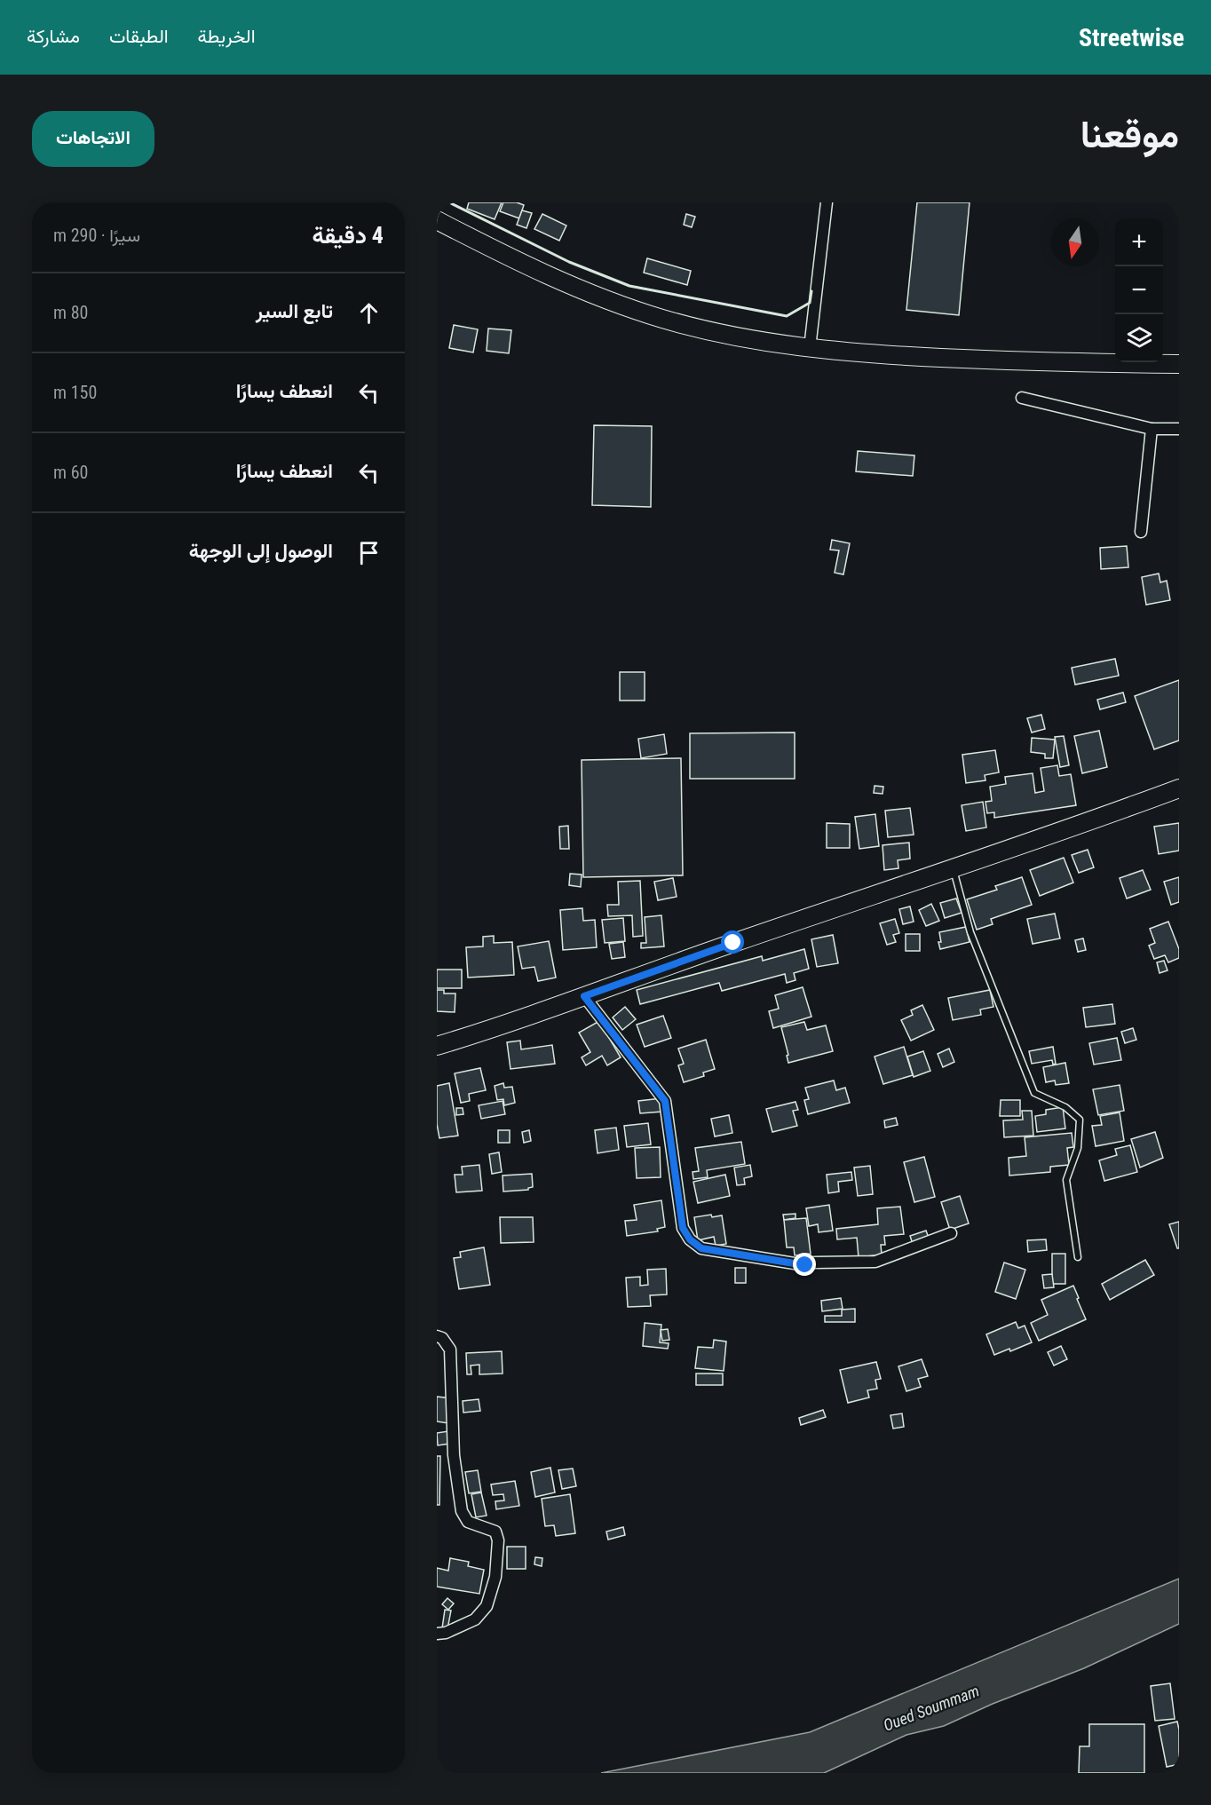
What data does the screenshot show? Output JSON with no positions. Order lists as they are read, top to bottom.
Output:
{
  "water": ["Oued Soummam"],
  "north": "bottom",
  "page": {
    "header": "Streetwise",
    "nav": ["الخريطة", "الطبقات", "مشاركة"],
    "title": "موقعنا",
    "buttons": "الاتجاهات",
    "heading": ["4 دقيقة", "سيرًا · 290 m"],
    "map_buttons": ["+", "−"],
    "list": [
      ["تابع السير", "80 m"],
      ["انعطف يسارًا", "150 m"],
      ["انعطف يسارًا", "60 m"],
      "الوصول إلى الوجهة"
    ]
  }
}
